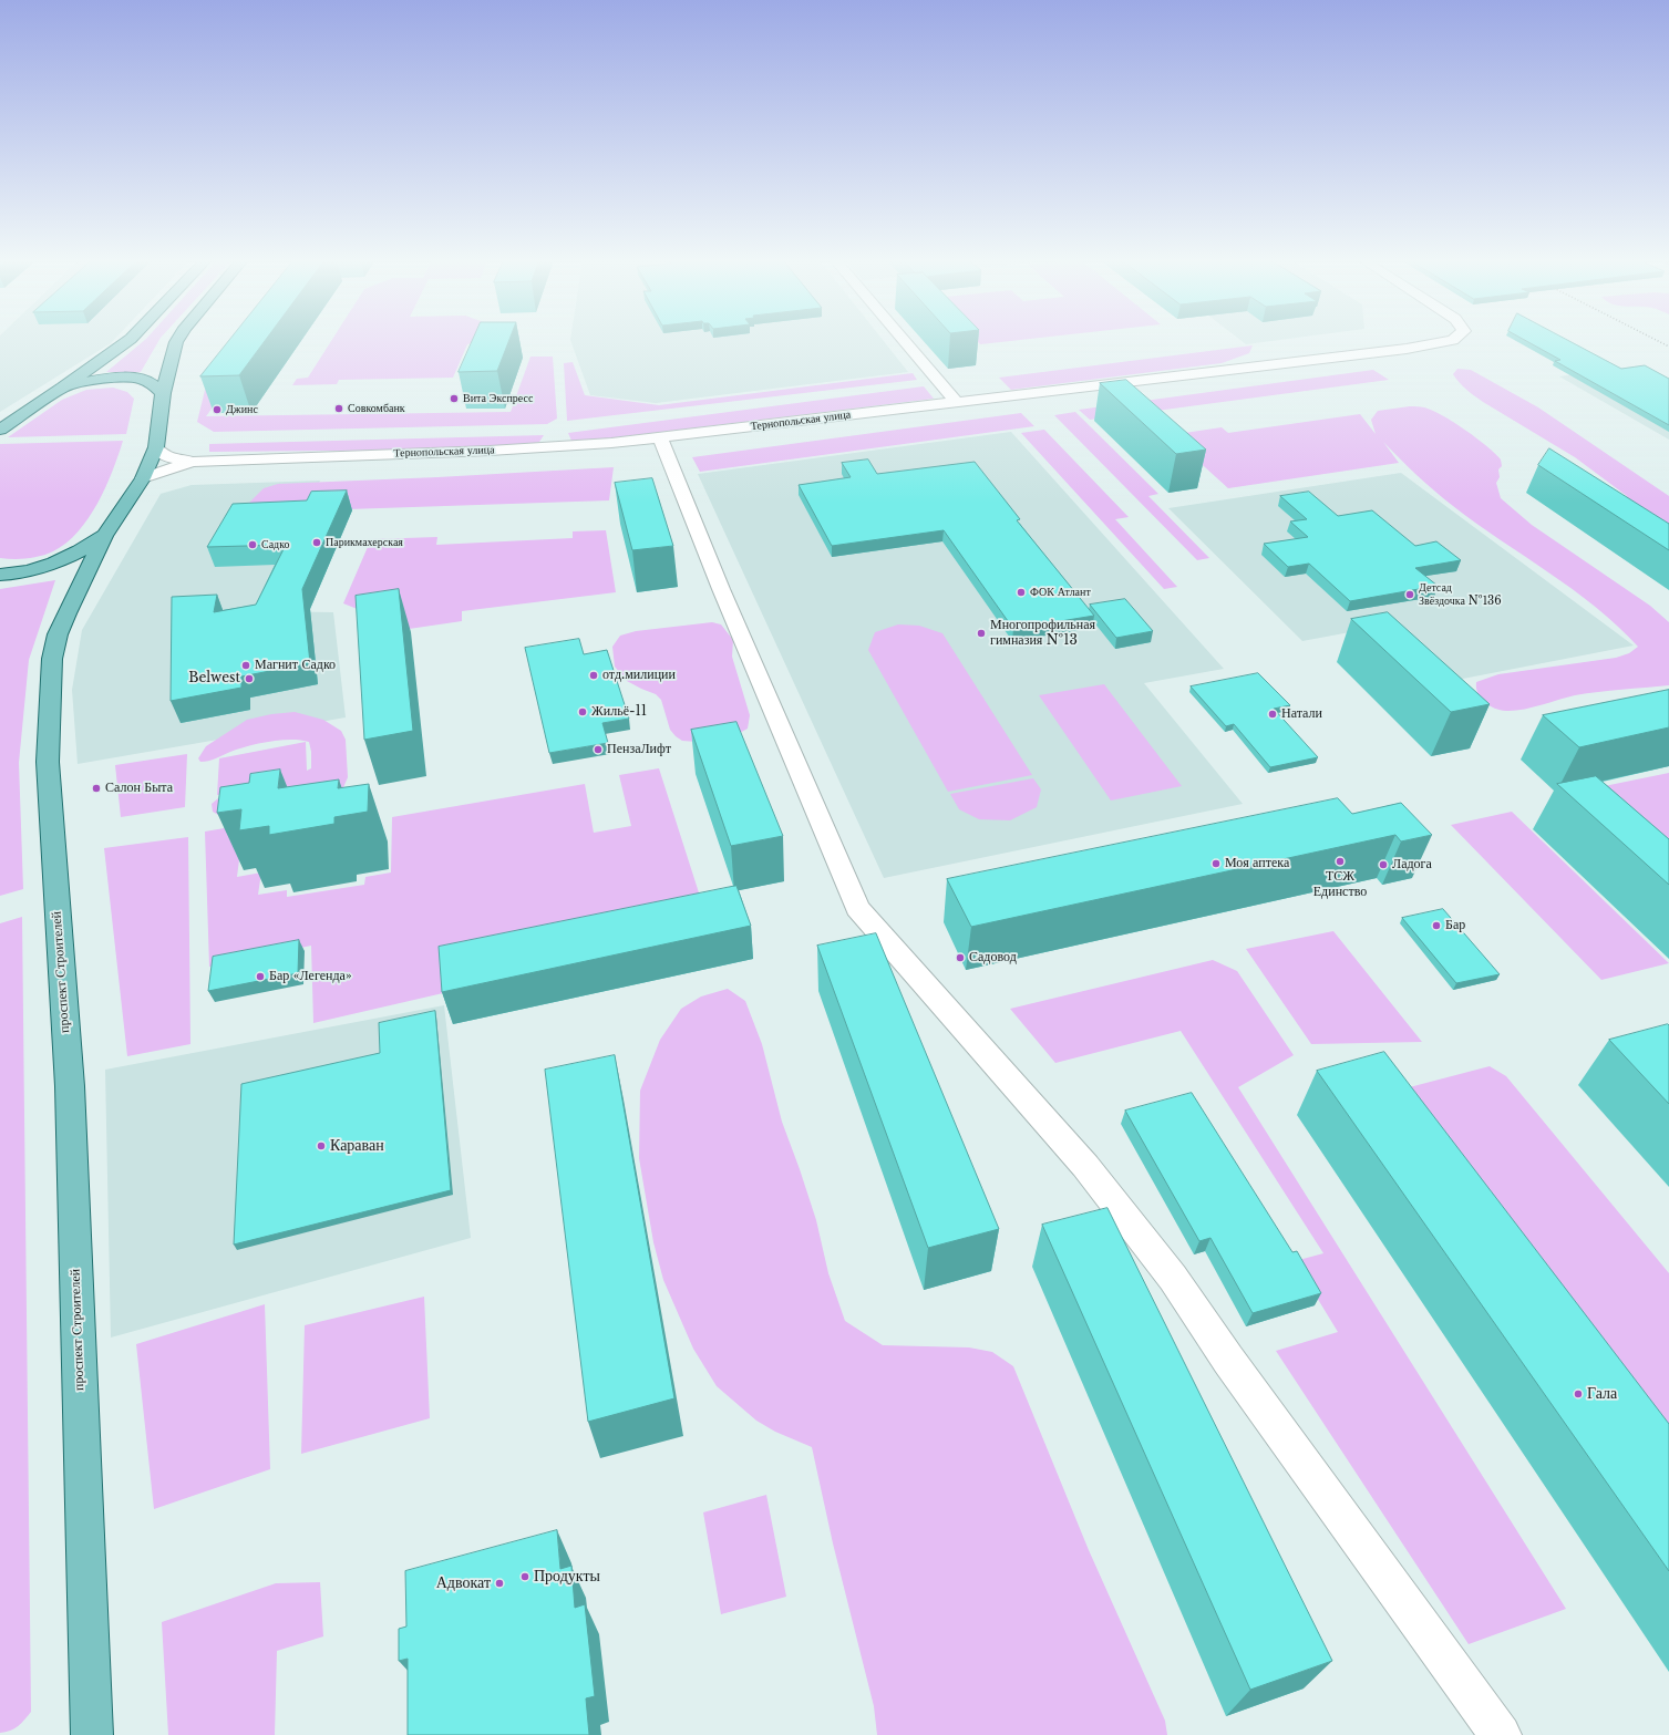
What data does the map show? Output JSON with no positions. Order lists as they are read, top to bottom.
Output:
{
  "streets": {
    "main road": ["проспект Строителей"],
    "street": ["Тернопольская улица"]
  },
  "crossings": [
    ["Тернопольская улица", "проспект Строителей"]
  ],
  "places": [
    "Вита Экспресс",
    "Совкомбанк",
    "Джинс",
    "Парикмахерская",
    "Садко",
    "ФОК Атлант",
    "Детсад Звёздочка №136",
    "Многопрофильная гимназия №13",
    "Магнит Садко",
    "отд.милиции",
    "Belwest",
    "Жильё-11",
    "Натали",
    "ПензаЛифт",
    "Салон Быта",
    "ТСЖ Единство",
    "Моя аптека",
    "Ладога",
    "Бар",
    "Садовод",
    "Бар «Легенда»",
    "Караван",
    "Гала",
    "Продукты",
    "Адвокат"
  ]
}
